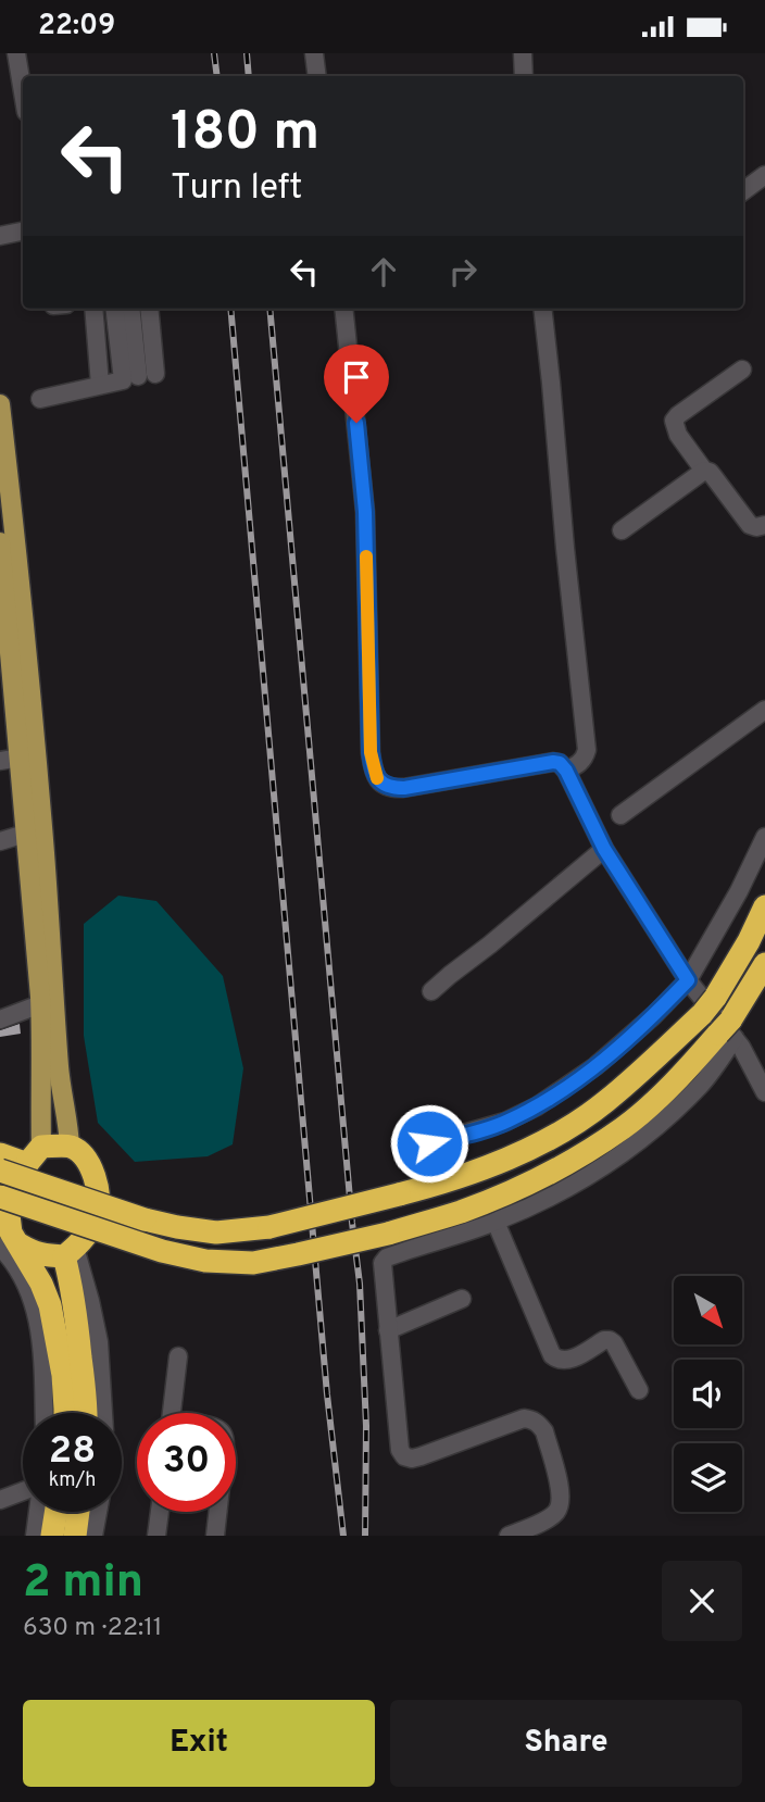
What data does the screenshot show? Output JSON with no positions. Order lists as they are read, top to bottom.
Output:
{
  "north": "bottom right",
  "page": {
    "status": "22:09",
    "turn": ["180 m", "Turn left"],
    "speed": "28 km/h",
    "limit": "30",
    "heading": ["2 min", "630 m · 22:11"],
    "buttons": ["Exit", "Share"]
  }
}
